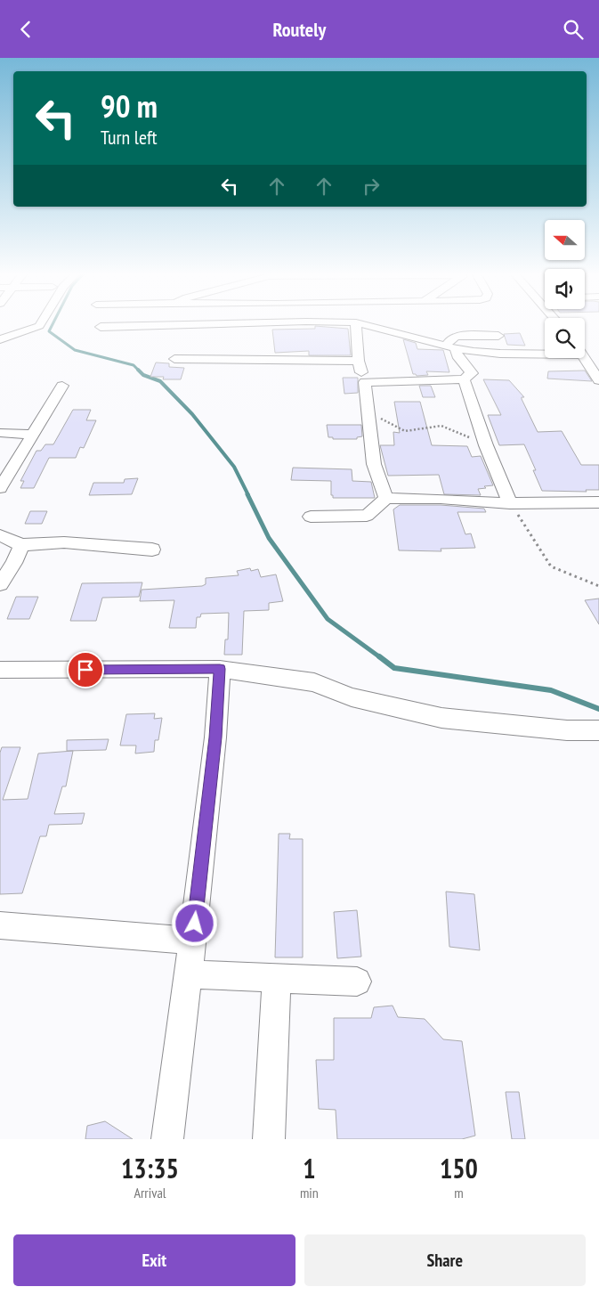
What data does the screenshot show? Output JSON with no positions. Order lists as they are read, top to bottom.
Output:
{
  "north": "left",
  "page": {
    "header": "Routely",
    "turn": ["90 m", "Turn left"],
    "eta": [
      "13:35",
      "Arrival",
      "1",
      "min",
      "150",
      "m"
    ],
    "buttons": ["Exit", "Share"]
  }
}
